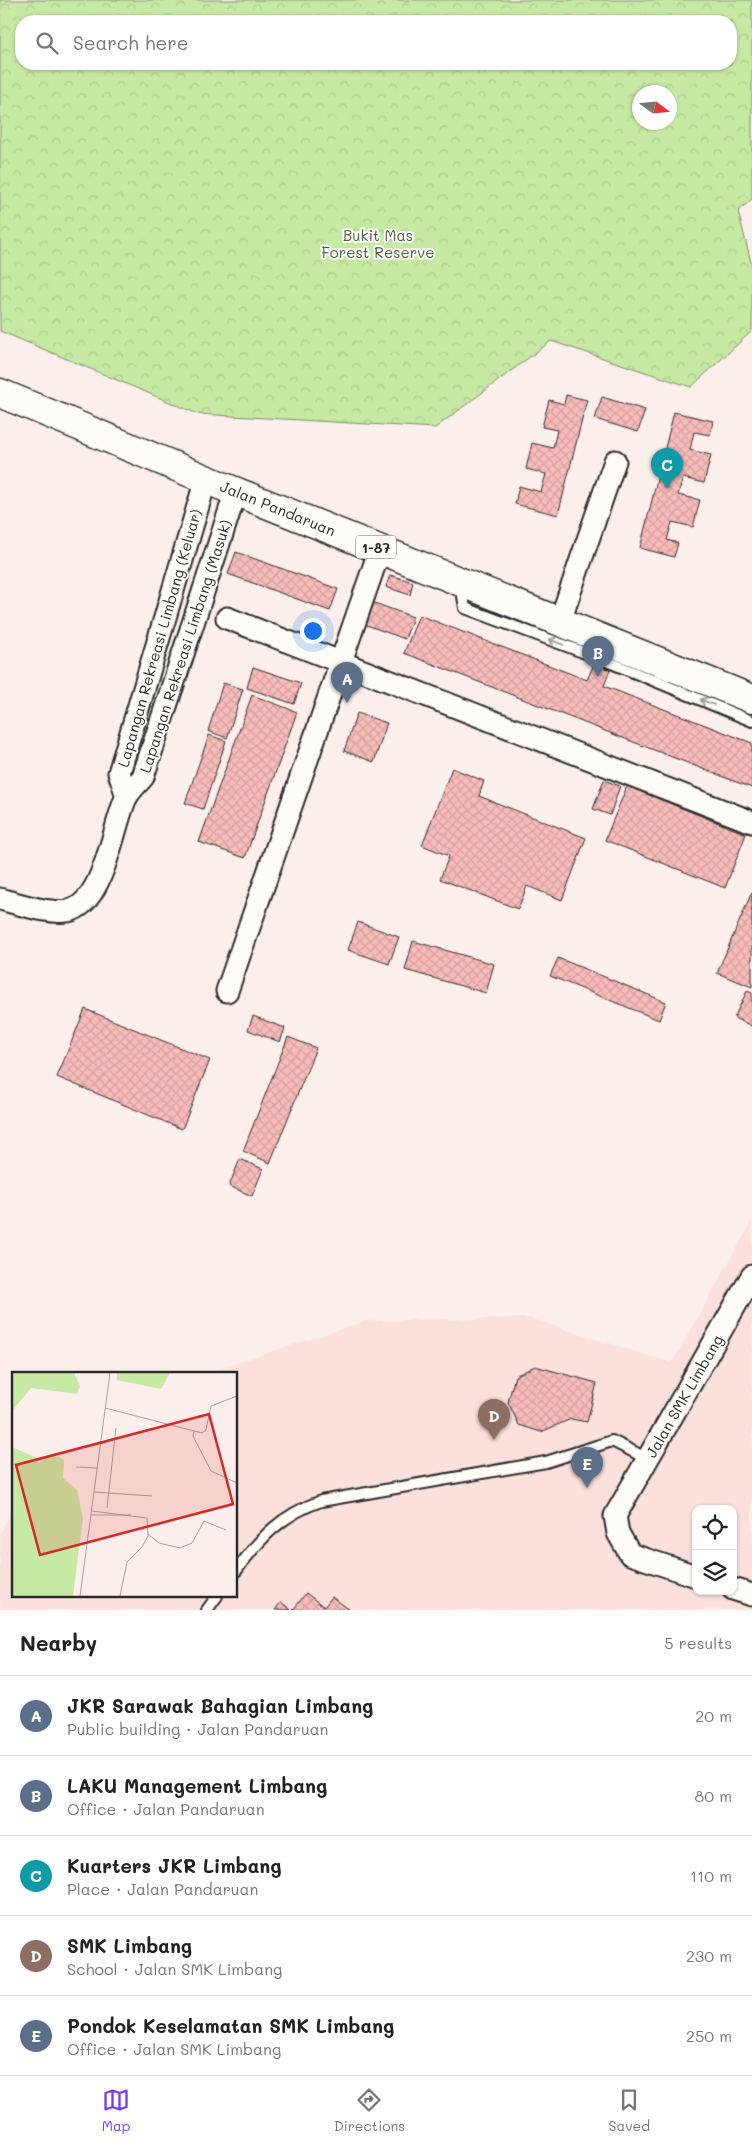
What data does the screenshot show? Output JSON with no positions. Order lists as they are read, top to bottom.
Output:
{
  "streets": {
    "highway": ["Jalan Pandaruan", "1-87"],
    "street": ["Lapangan Rekreasi Limbang (Keluar)", "Lapangan Rekreasi Limbang (Masuk)", "Jalan SMK Limbang"]
  },
  "crossings": [
    ["Jalan Pandaruan", "Lapangan Rekreasi Limbang (Keluar)"],
    ["Jalan Pandaruan", "Lapangan Rekreasi Limbang (Masuk)"],
    ["Lapangan Rekreasi Limbang (Keluar)", "Lapangan Rekreasi Limbang (Masuk)"]
  ],
  "parks": ["Bukit Mas Forest Reserve"],
  "north": "right",
  "page": {
    "search": "Search here",
    "pins": [
      "C",
      "B",
      "A",
      "D",
      "E"
    ],
    "heading": ["Nearby", "5 results"],
    "list": [
      {
        "mark": "A",
        "name": "JKR Sarawak Bahagian Limbang",
        "note": "Public building · Jalan Pandaruan",
        "value": "20 m"
      },
      {
        "mark": "B",
        "name": "LAKU Management Limbang",
        "note": "Office · Jalan Pandaruan",
        "value": "80 m"
      },
      {
        "mark": "C",
        "name": "Kuarters JKR Limbang",
        "note": "Place · Jalan Pandaruan",
        "value": "110 m"
      },
      {
        "mark": "D",
        "name": "SMK Limbang",
        "note": "School · Jalan SMK Limbang",
        "value": "230 m"
      },
      {
        "mark": "E",
        "name": "Pondok Keselamatan SMK Limbang",
        "note": "Office · Jalan SMK Limbang",
        "value": "250 m"
      }
    ],
    "nav": ["Map", "Directions", "Saved"]
  }
}
